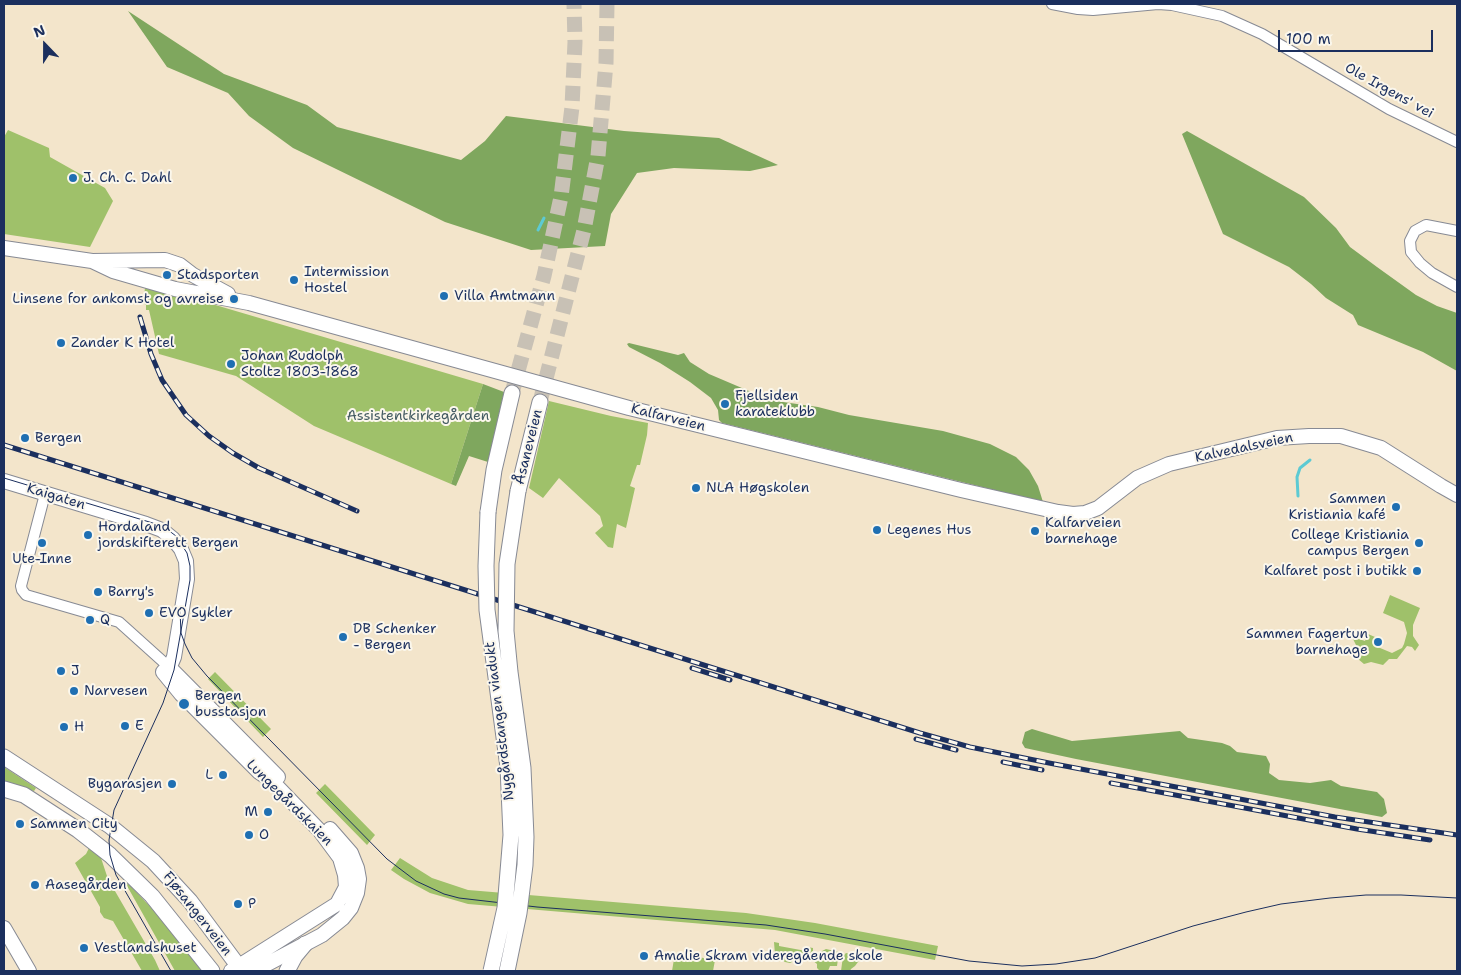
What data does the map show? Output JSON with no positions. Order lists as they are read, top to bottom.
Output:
{
  "streets": {
    "highway": ["Åsaneveien", "Nygårdstangen viadukt", "Fjøsangerveien"],
    "main road": [
      "Kalfarveien",
      "Kalvedalsveien",
      "Kaigaten",
      "Lungegårdskaien"
    ],
    "street": ["Ole Irgens' vei"]
  },
  "crossings": [
    ["Kalfarveien", "Kalvedalsveien"],
    ["Åsaneveien", "Nygårdstangen viadukt"],
    ["Kaigaten", "Lungegårdskaien"],
    ["Lungegårdskaien", "Fjøsangerveien"]
  ],
  "parks": ["Assistentkirkegården"],
  "places": [
    "J. Ch. C. Dahl",
    "Stadsporten",
    "Intermission Hostel",
    "Villa Amtmann",
    "Linsene for ankomst og avreise",
    "Zander K Hotel",
    "Johan Rudolph Stoltz 1803-1868",
    "Fjellsiden karateklubb",
    "Bergen",
    "NLA Høgskolen",
    "Sammen Kristiania kafé",
    "Legenes Hus",
    "Kalfarveien barnehage",
    "Hordaland jordskifterett Bergen",
    "Ute-Inne",
    "College Kristiania campus Bergen",
    "Kalfaret post i butikk",
    "Barry's",
    "EVO Sykler",
    "Q",
    "DB Schenker - Bergen",
    "Sammen Fagertun barnehage",
    "J",
    "Narvesen",
    "Bergen busstasjon",
    "E",
    "H",
    "L",
    "Bygarasjen",
    "M",
    "Sammen City",
    "O",
    "Aasegården",
    "P",
    "Vestlandshuset",
    "Amalie Skram videregående skole"
  ],
  "scale_bar": "100 m",
  "north": "top"
}
